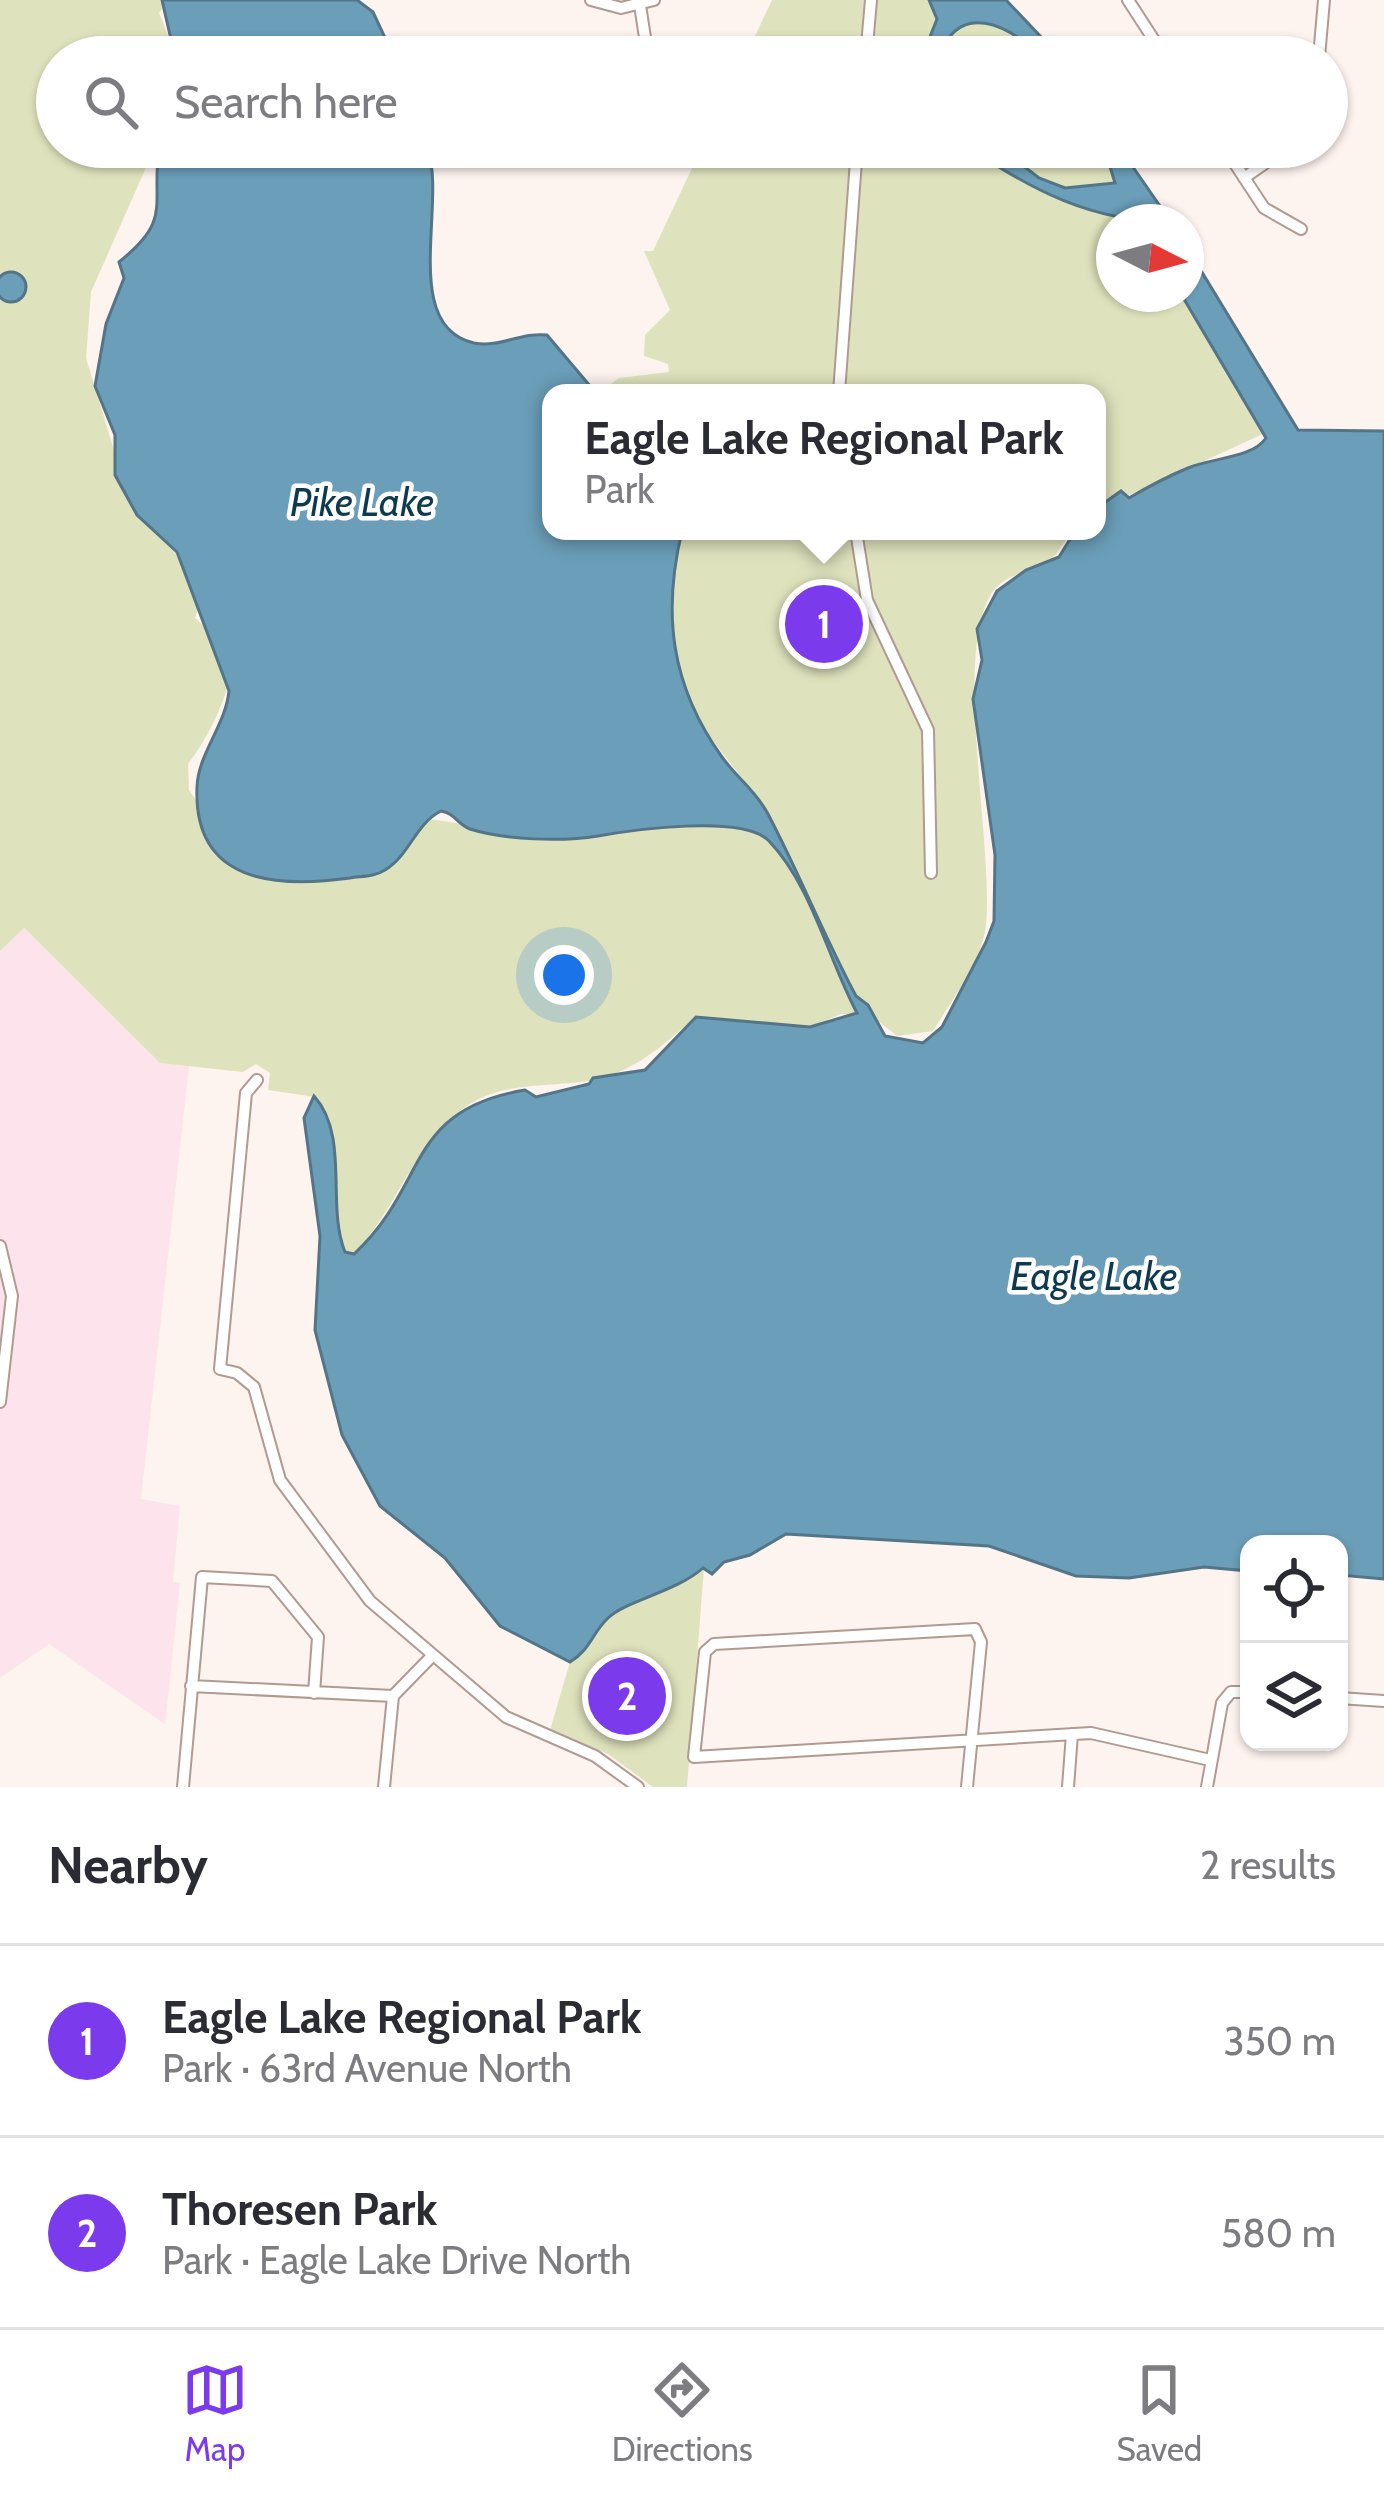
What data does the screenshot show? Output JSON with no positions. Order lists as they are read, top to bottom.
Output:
{
  "water": ["Pike Lake", "Eagle Lake"],
  "north": "right",
  "page": {
    "search": "Search here",
    "popup": ["Eagle Lake Regional Park", "Park"],
    "pins": ["1", "2"],
    "heading": ["Nearby", "2 results"],
    "list": [
      {
        "mark": "1",
        "name": "Eagle Lake Regional Park",
        "note": "Park · 63rd Avenue North",
        "value": "350 m"
      },
      {
        "mark": "2",
        "name": "Thoresen Park",
        "note": "Park · Eagle Lake Drive North",
        "value": "580 m"
      }
    ],
    "nav": ["Map", "Directions", "Saved"]
  }
}
